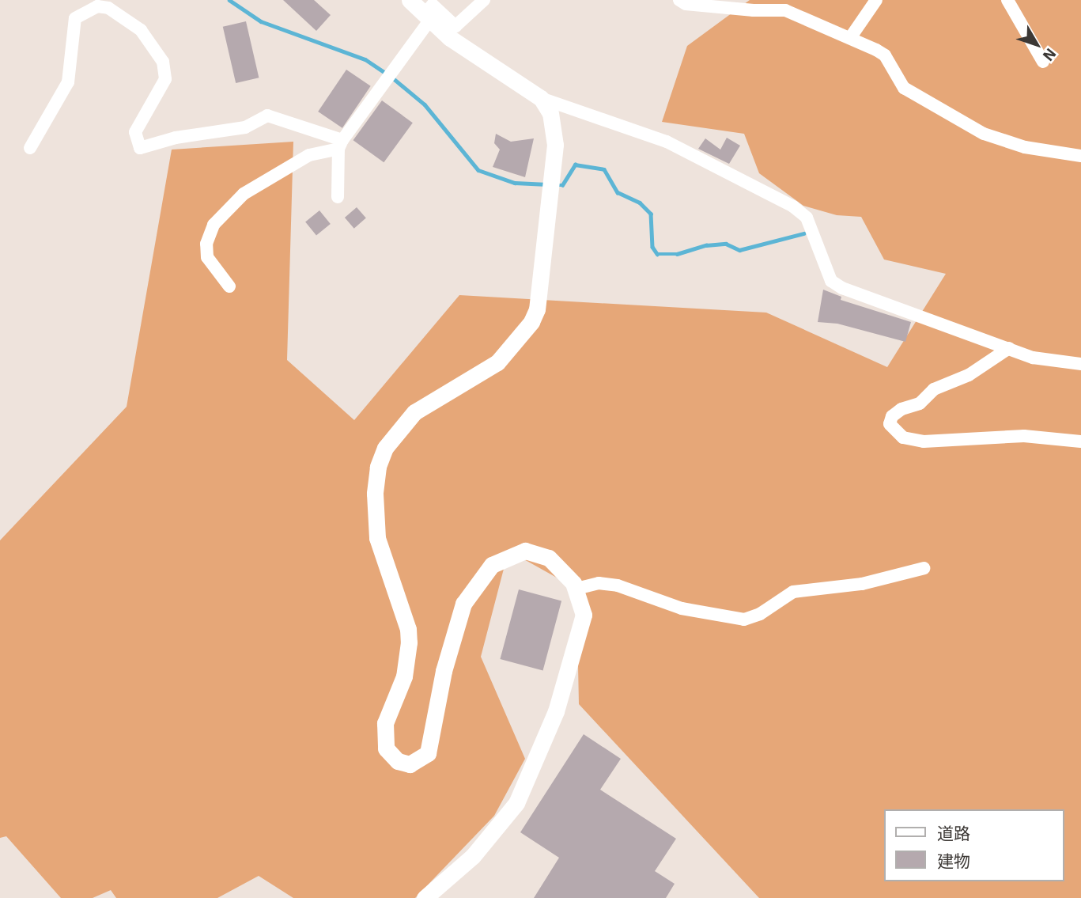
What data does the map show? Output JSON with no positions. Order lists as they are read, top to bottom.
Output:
{
  "legend": ["道路", "建物"],
  "north": "bottom right"
}
